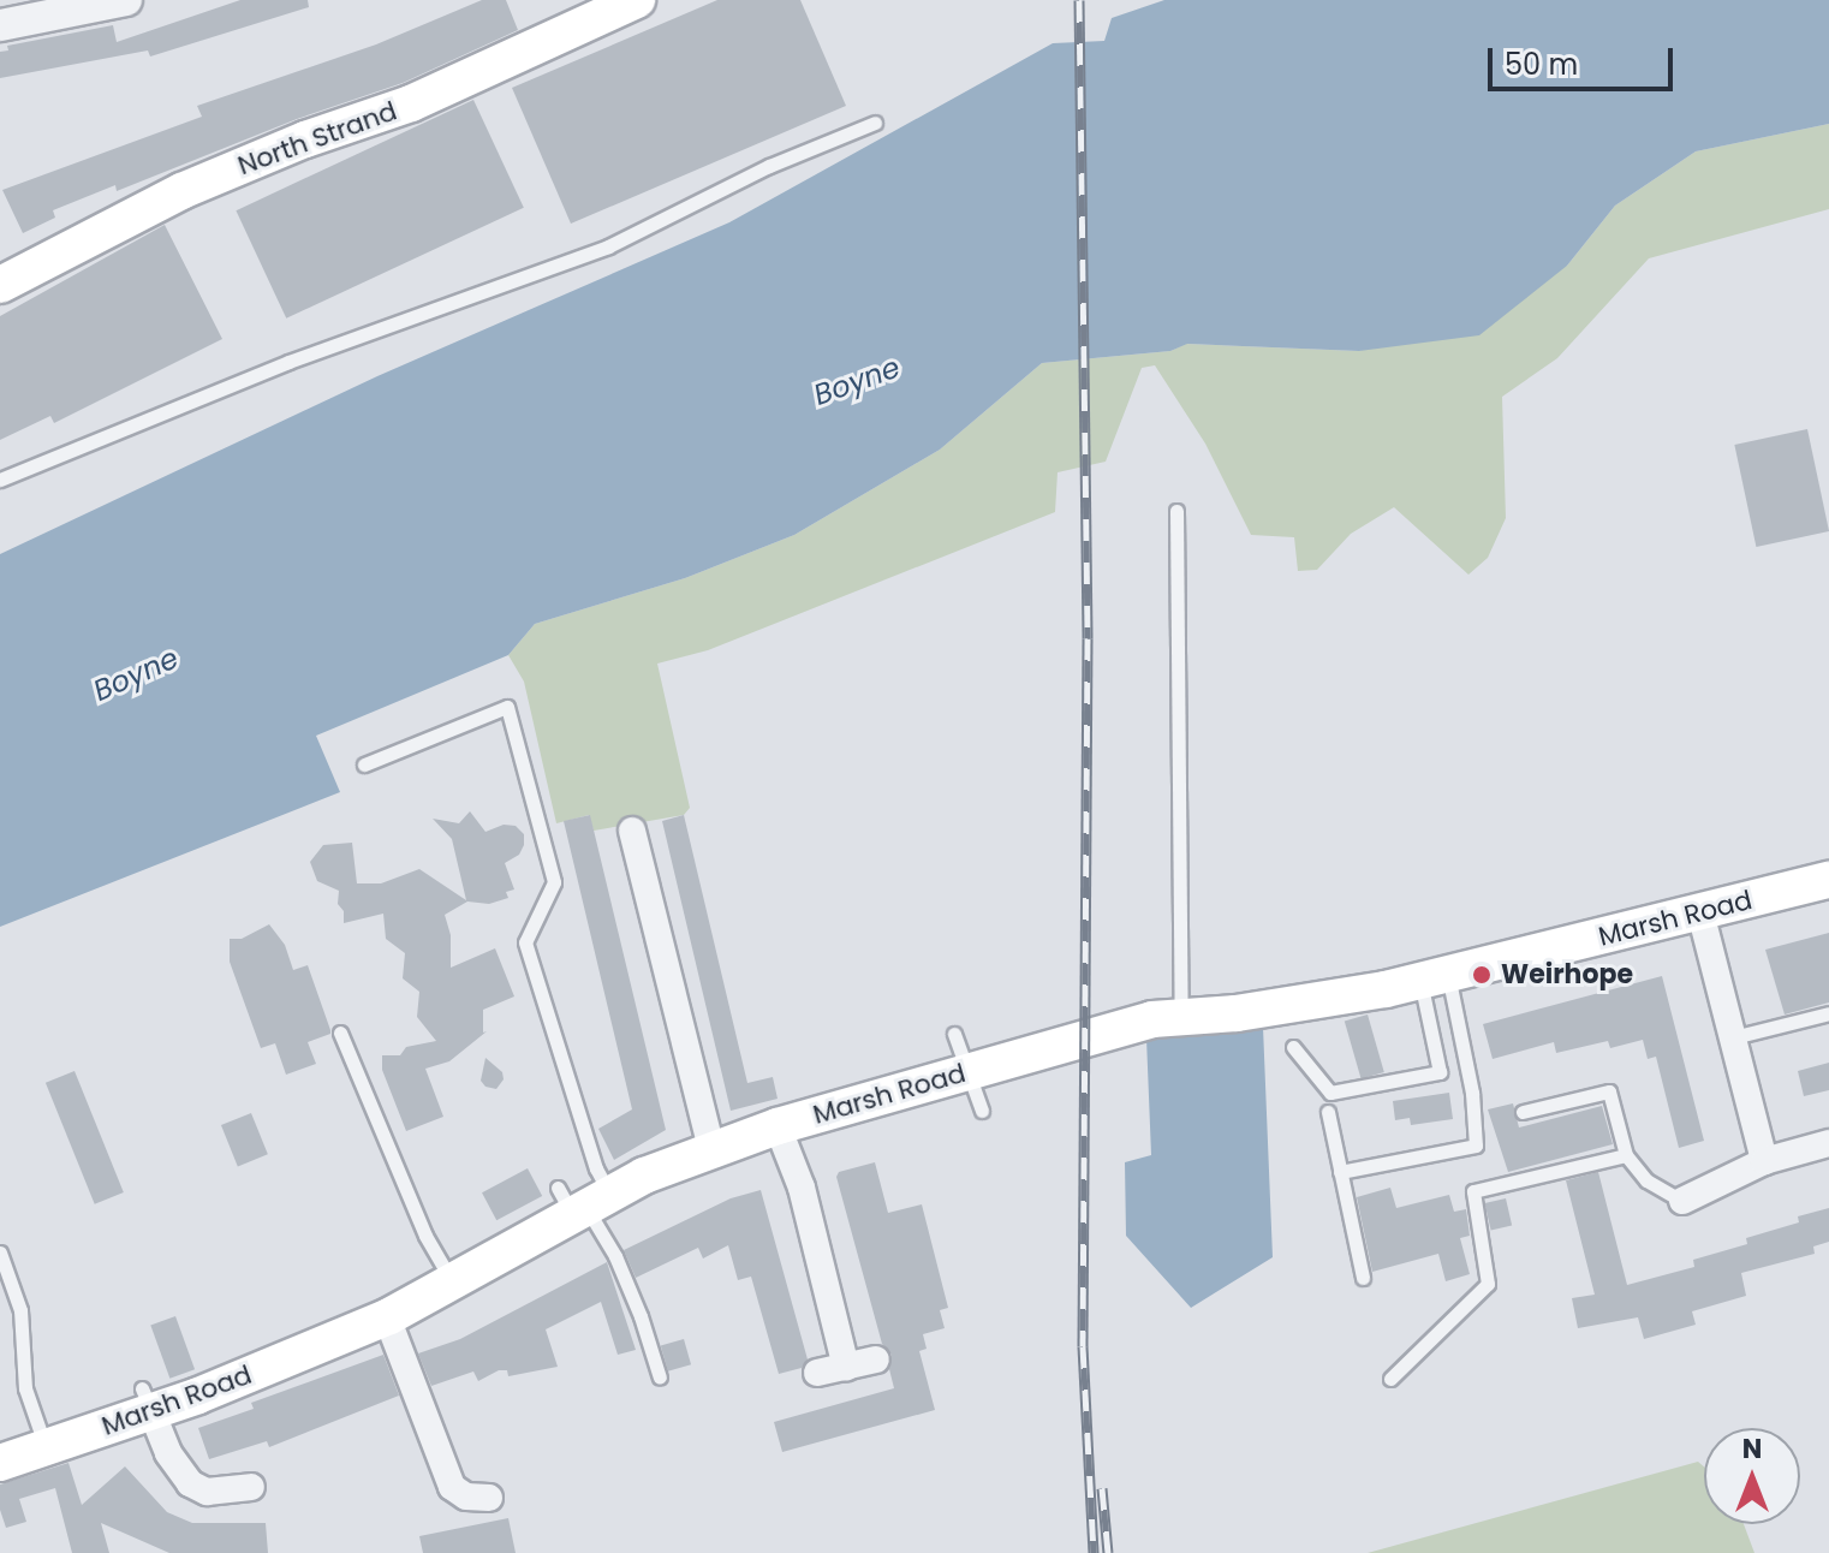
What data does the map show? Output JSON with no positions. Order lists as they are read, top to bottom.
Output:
{
  "streets": {
    "main road": ["North Strand", "Marsh Road"]
  },
  "water": ["Boyne"],
  "places": ["Weirhope"],
  "scale_bar": "50 m",
  "north": "top"
}
